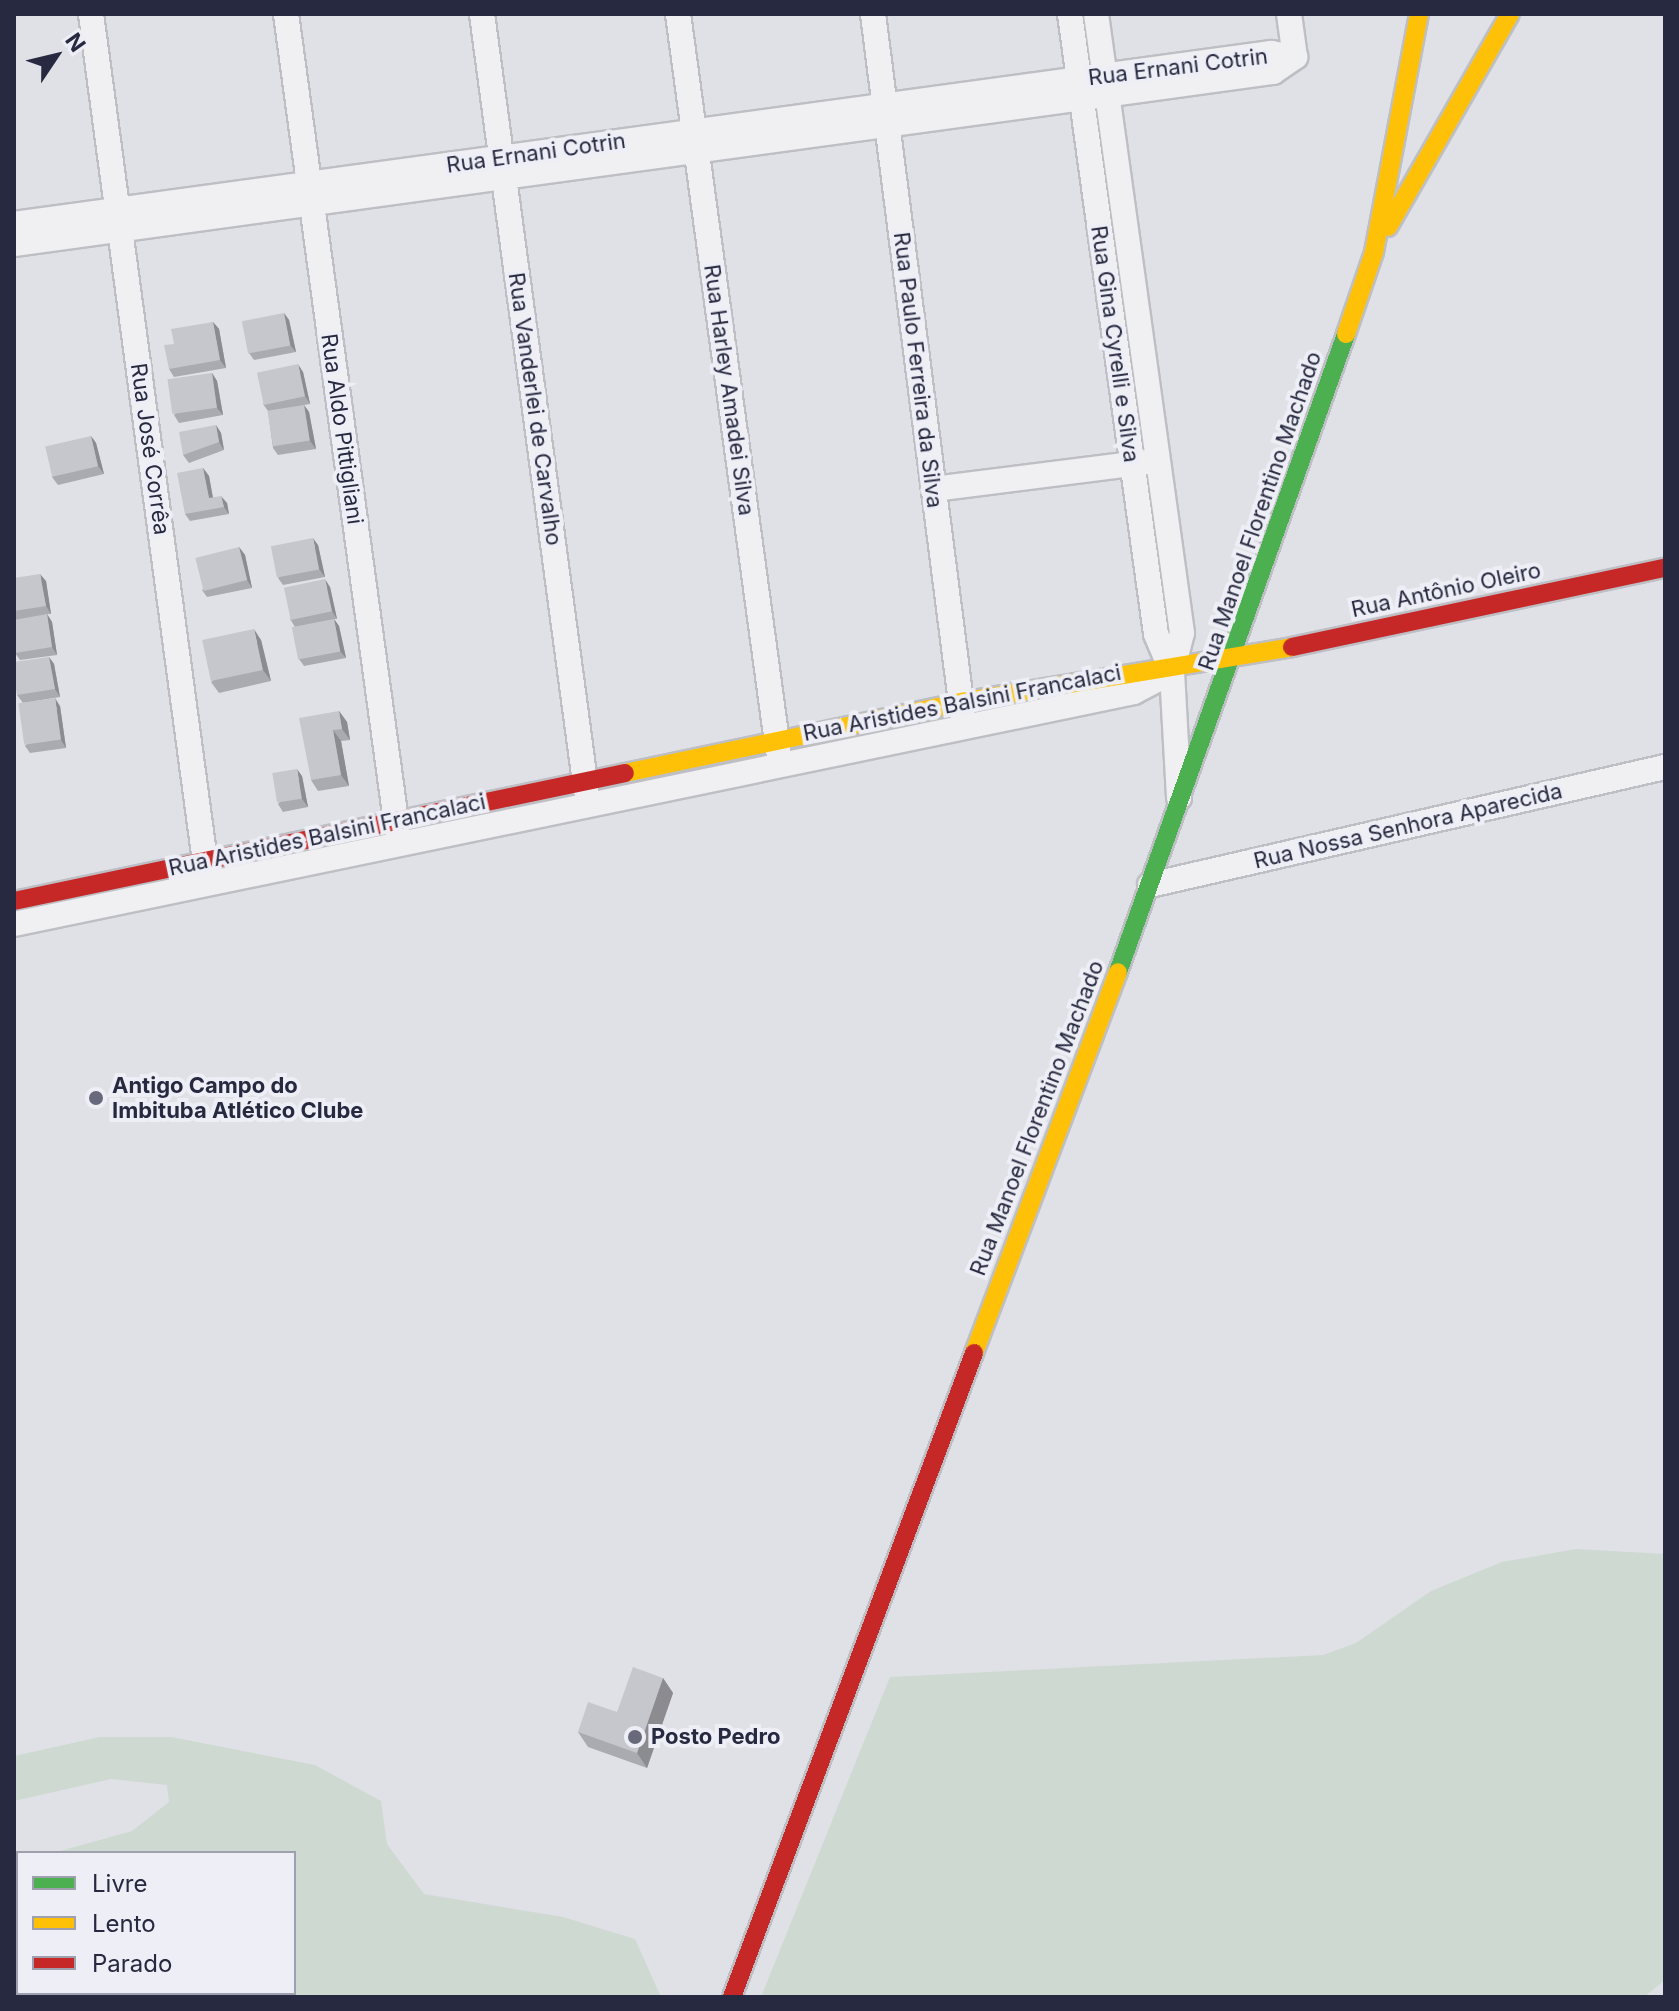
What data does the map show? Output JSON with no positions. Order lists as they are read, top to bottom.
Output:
{
  "streets": {
    "main road": ["Rua Manoel Florentino Machado", "Rua Antônio Oleiro", "Rua Aristides Balsini Francalaci"],
    "street": [
      "Rua Ernani Cotrin",
      "Rua Gina Cyrelli e Silva",
      "Rua Paulo Ferreira da Silva",
      "Rua Harley Amadei Silva",
      "Rua Vanderlei de Carvalho",
      "Rua Aldo Pittigliani",
      "Rua José Corrêa",
      "Rua Nossa Senhora Aparecida"
    ]
  },
  "crossings": [
    ["Rua Ernani Cotrin", "Rua Gina Cyrelli e Silva"],
    ["Rua Ernani Cotrin", "Rua Paulo Ferreira da Silva"],
    ["Rua Ernani Cotrin", "Rua Harley Amadei Silva"],
    ["Rua Ernani Cotrin", "Rua Vanderlei de Carvalho"],
    ["Rua Ernani Cotrin", "Rua Aldo Pittigliani"],
    ["Rua Ernani Cotrin", "Rua José Corrêa"],
    ["Rua Gina Cyrelli e Silva", "Rua Manoel Florentino Machado"],
    ["Rua Gina Cyrelli e Silva", "Rua Antônio Oleiro"],
    ["Rua Gina Cyrelli e Silva", "Rua Aristides Balsini Francalaci"],
    ["Rua Paulo Ferreira da Silva", "Rua Aristides Balsini Francalaci"],
    ["Rua Harley Amadei Silva", "Rua Aristides Balsini Francalaci"],
    ["Rua Vanderlei de Carvalho", "Rua Aristides Balsini Francalaci"],
    ["Rua Aldo Pittigliani", "Rua Aristides Balsini Francalaci"],
    ["Rua José Corrêa", "Rua Aristides Balsini Francalaci"],
    ["Rua Manoel Florentino Machado", "Rua Antônio Oleiro"],
    ["Rua Manoel Florentino Machado", "Rua Nossa Senhora Aparecida"],
    ["Rua Antônio Oleiro", "Rua Aristides Balsini Francalaci"]
  ],
  "places": ["Antigo Campo do Imbituba Atlético Clube", "Posto Pedro"],
  "legend": ["Livre", "Lento", "Parado"],
  "north": "top right"
}
